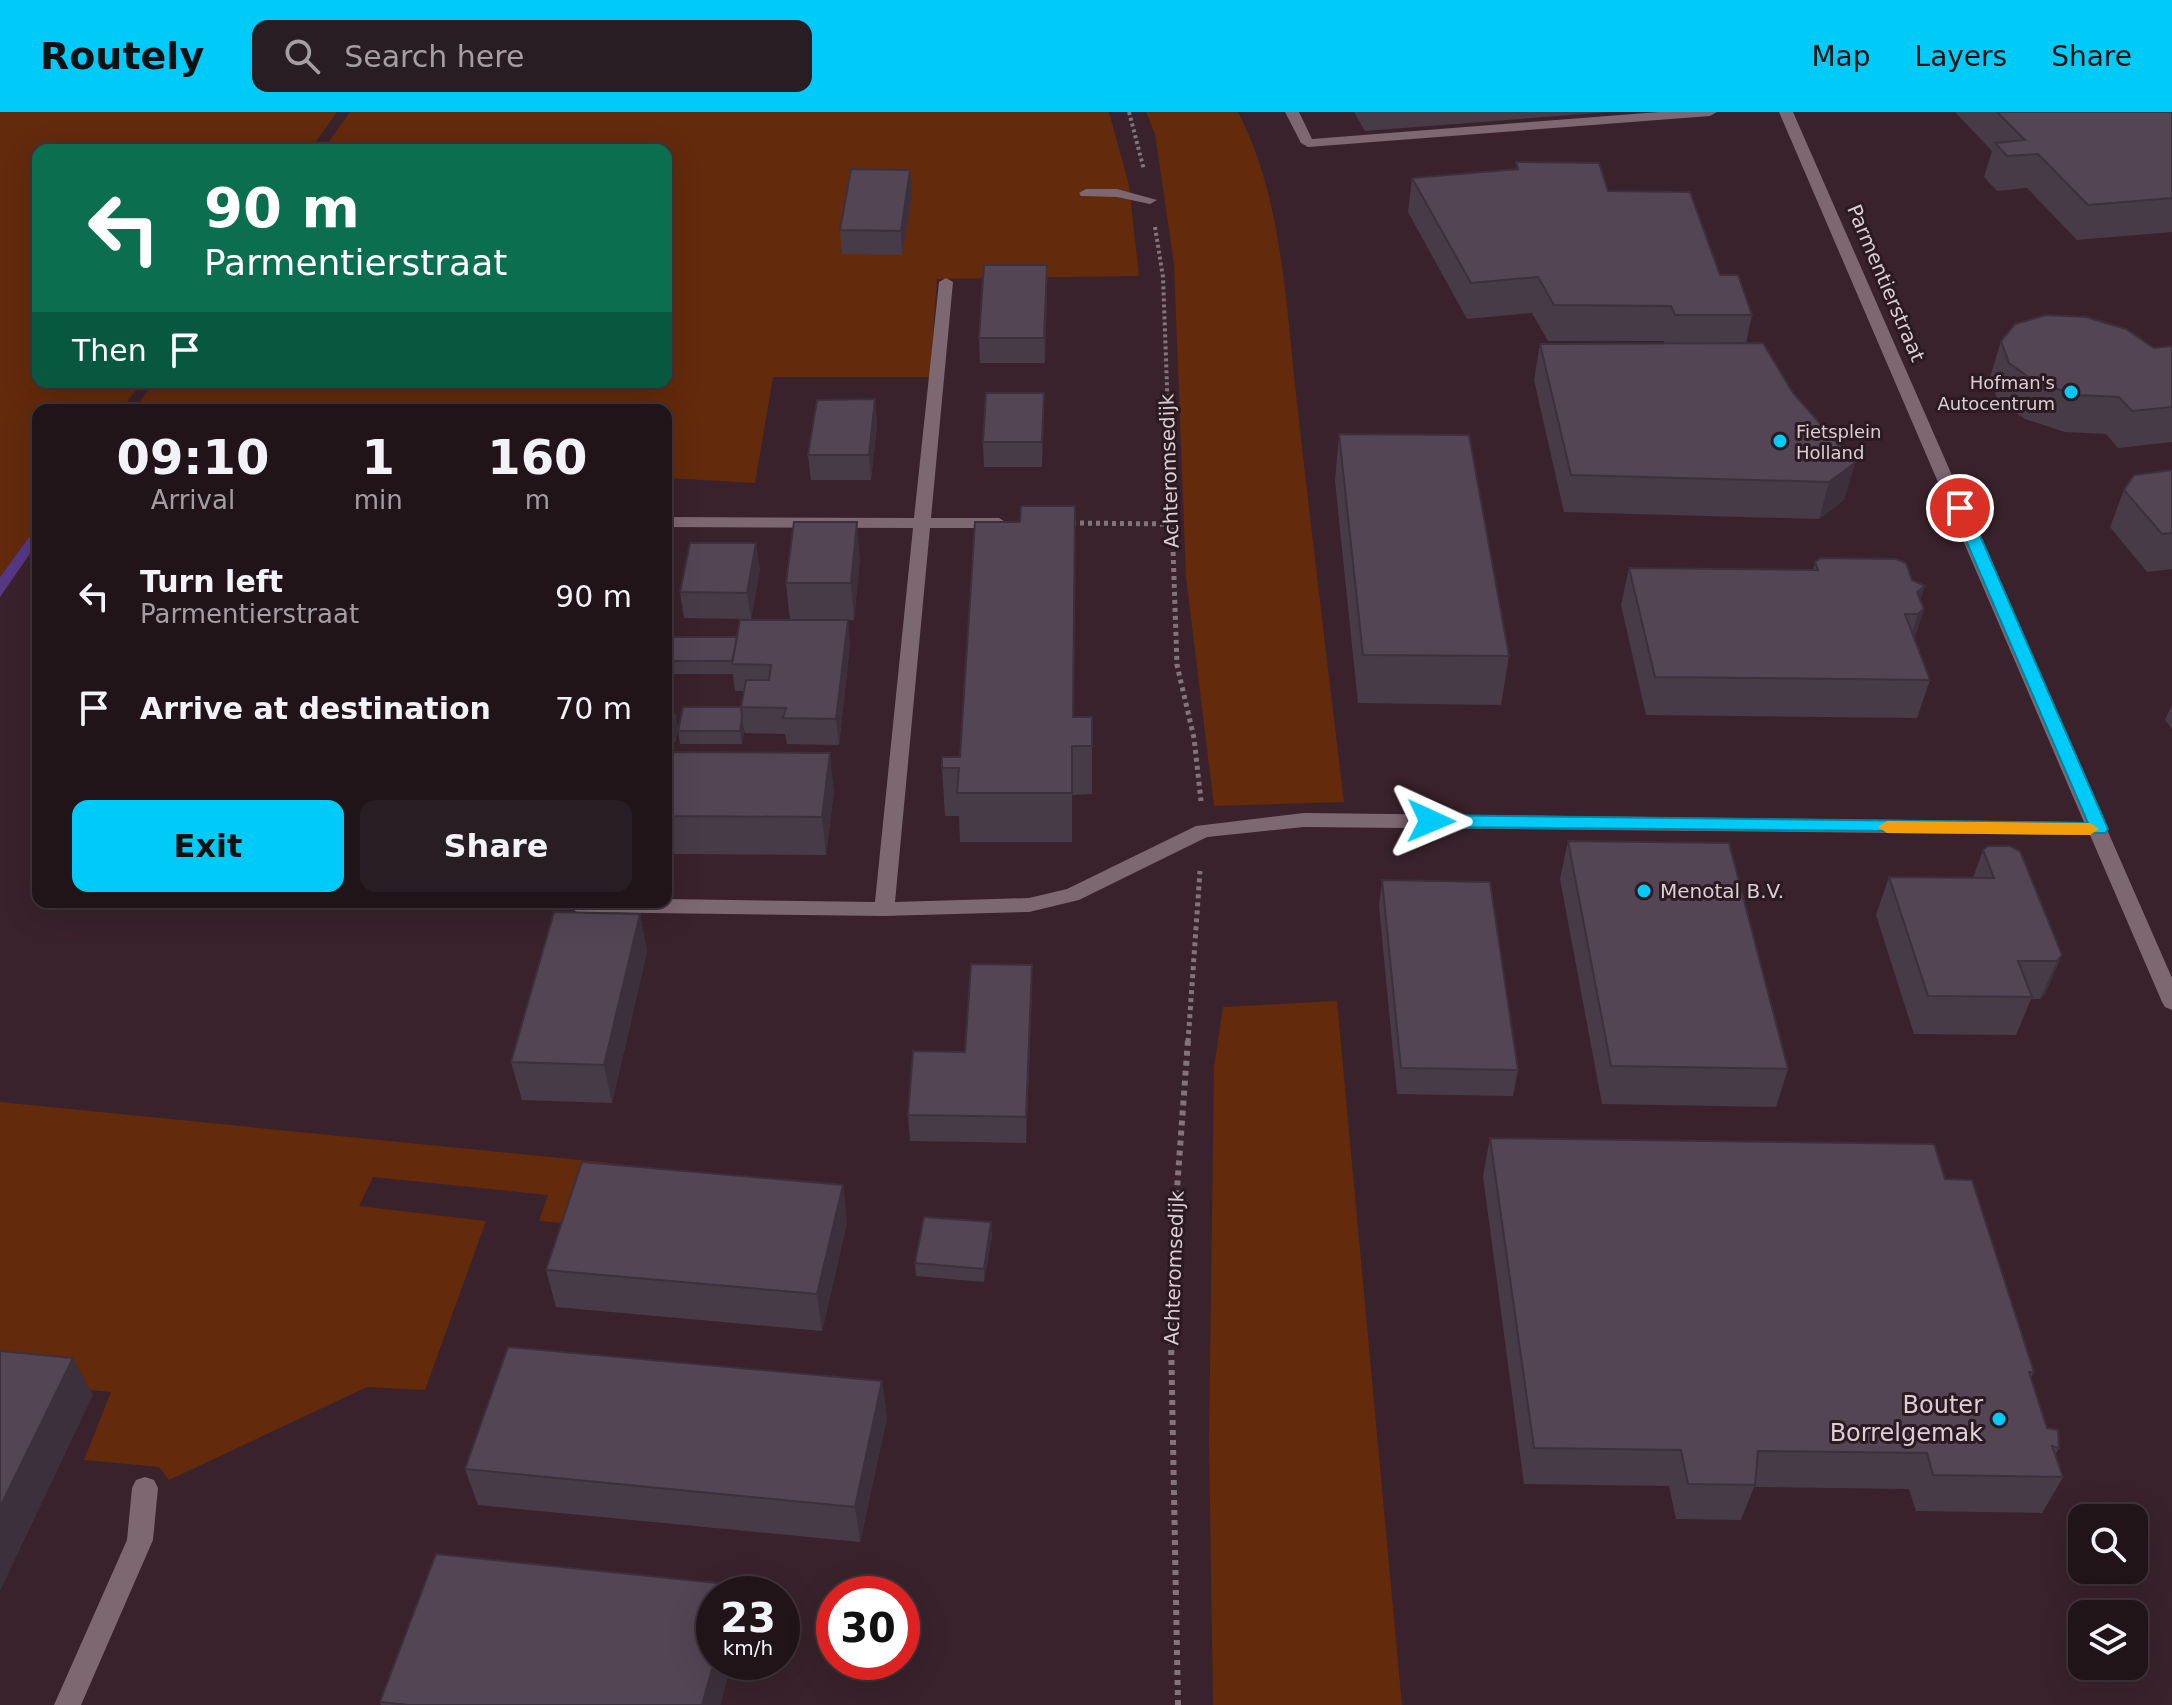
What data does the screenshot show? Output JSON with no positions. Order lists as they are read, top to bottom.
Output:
{
  "streets": {
    "street": ["Parmentierstraat"],
    "path": ["Achteromsedijk"]
  },
  "places": [
    "Hofman's Autocentrum",
    "Fietsplein Holland",
    "Menotal B.V.",
    "Bouter Borrelgemak"
  ],
  "page": {
    "header": "Routely",
    "search": "Search here",
    "nav": ["Map", "Layers", "Share"],
    "turn": ["90 m", "Parmentierstraat"],
    "then": "Then",
    "eta": [
      "09:10",
      "Arrival",
      "1",
      "min",
      "160",
      "m"
    ],
    "list": [
      {
        "name": "Turn left",
        "note": "Parmentierstraat",
        "value": "90 m"
      },
      {
        "name": "Arrive at destination",
        "value": "70 m"
      }
    ],
    "buttons": ["Exit", "Share"],
    "speed": "23 km/h",
    "limit": "30"
  }
}
